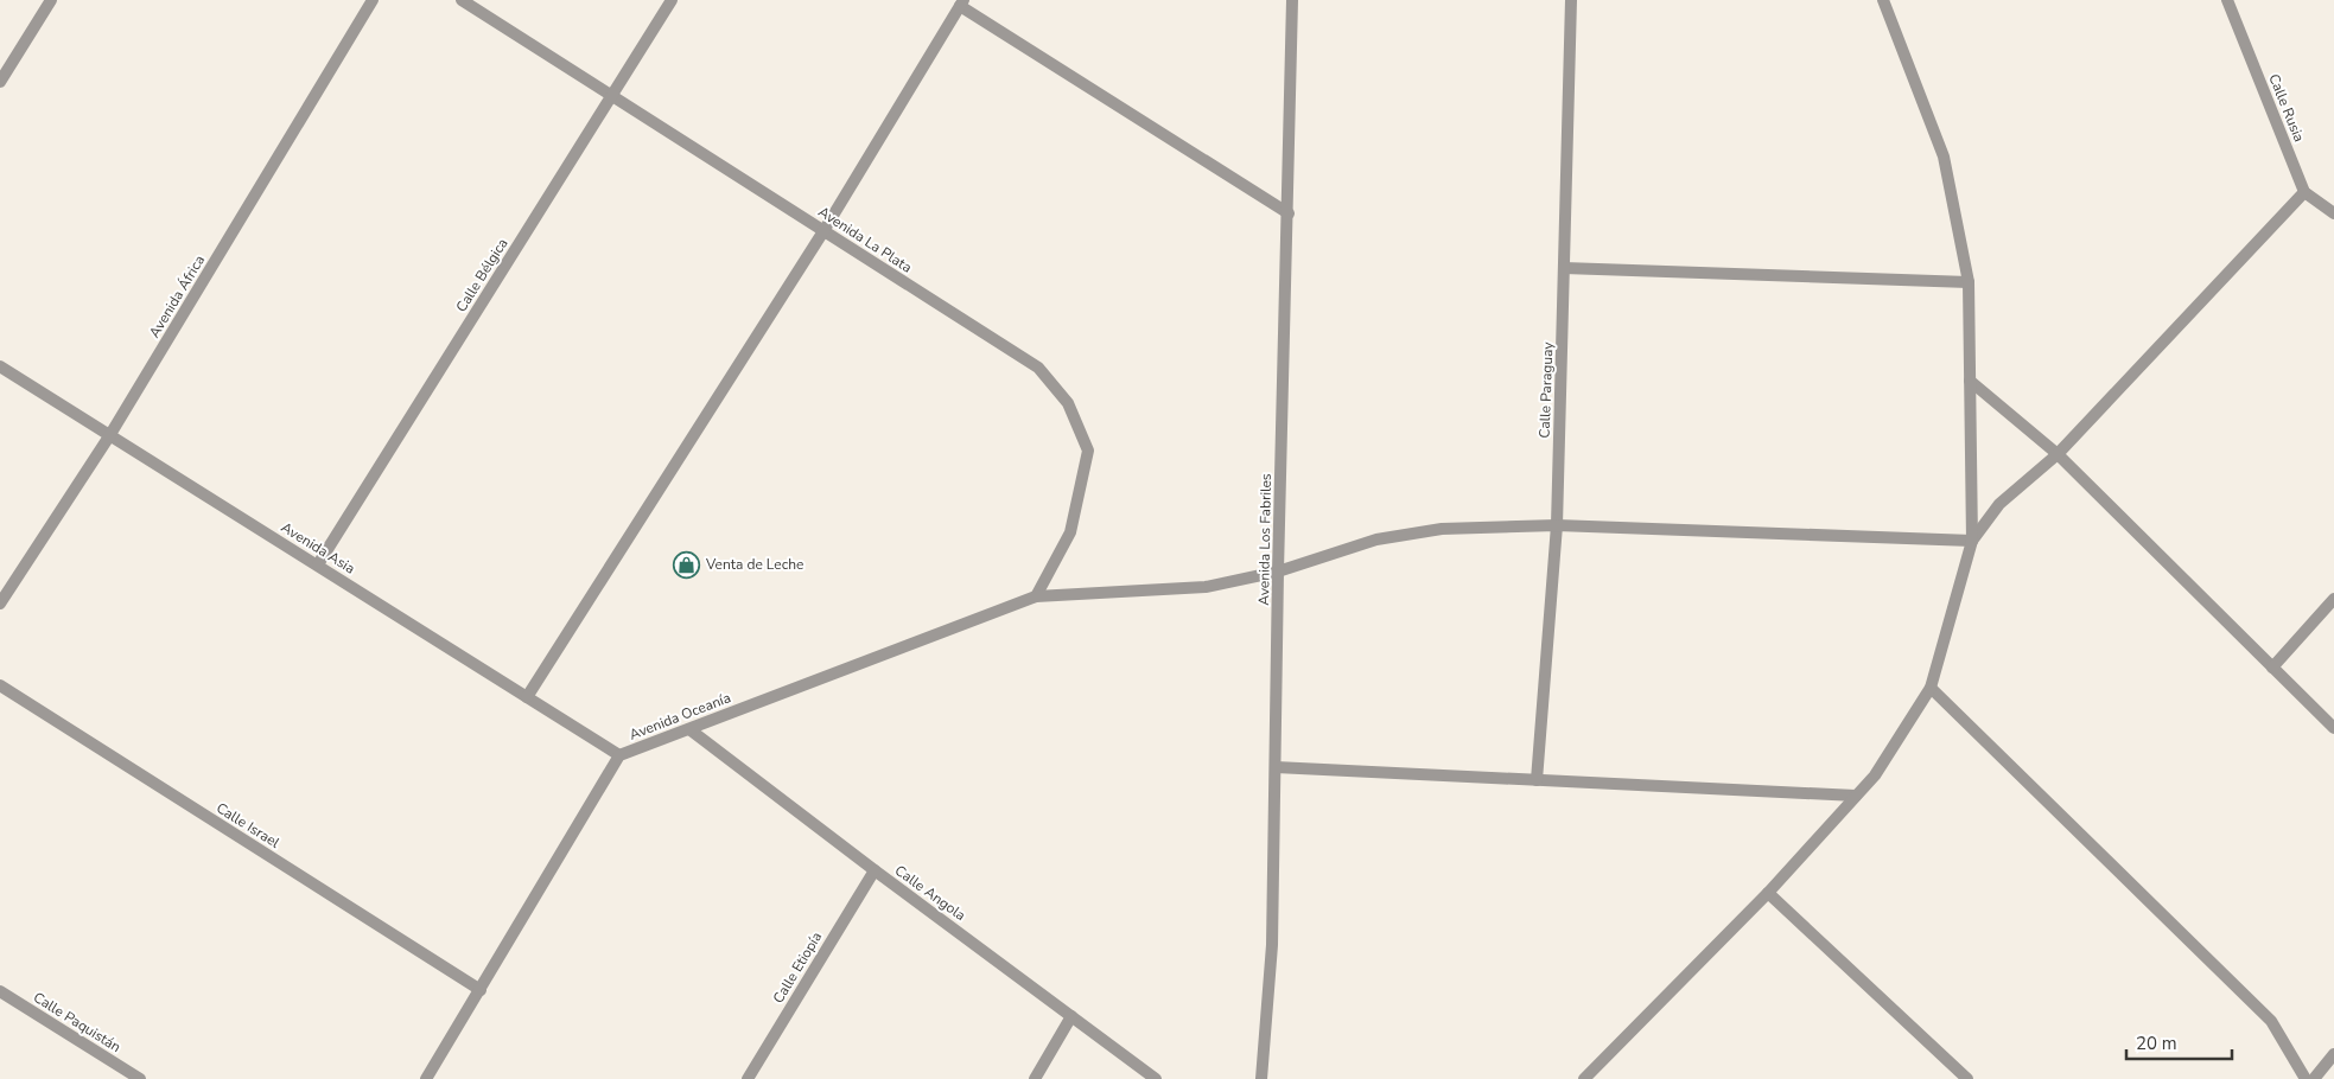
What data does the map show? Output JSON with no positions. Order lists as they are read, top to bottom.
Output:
{
  "streets": {
    "street": [
      "Calle Rusia",
      "Avenida La Plata",
      "Calle Bélgica",
      "Avenida África",
      "Calle Paraguay",
      "Avenida Los Fabriles",
      "Avenida Asia",
      "Avenida Oceanía",
      "Calle Israel",
      "Calle Angola",
      "Calle Etiopía",
      "Calle Paquistán"
    ]
  },
  "crossings": [
    ["Avenida La Plata", "Calle Bélgica"],
    ["Avenida La Plata", "Avenida Oceanía"],
    ["Calle Bélgica", "Avenida Asia"],
    ["Avenida África", "Avenida Asia"],
    ["Calle Paraguay", "Avenida Oceanía"],
    ["Avenida Los Fabriles", "Avenida Oceanía"],
    ["Avenida Asia", "Avenida Oceanía"],
    ["Avenida Oceanía", "Calle Israel"],
    ["Avenida Oceanía", "Calle Angola"],
    ["Calle Angola", "Calle Etiopía"]
  ],
  "places": {
    "shop": ["Venta de Leche"]
  },
  "scale_bar": "20 m"
}
